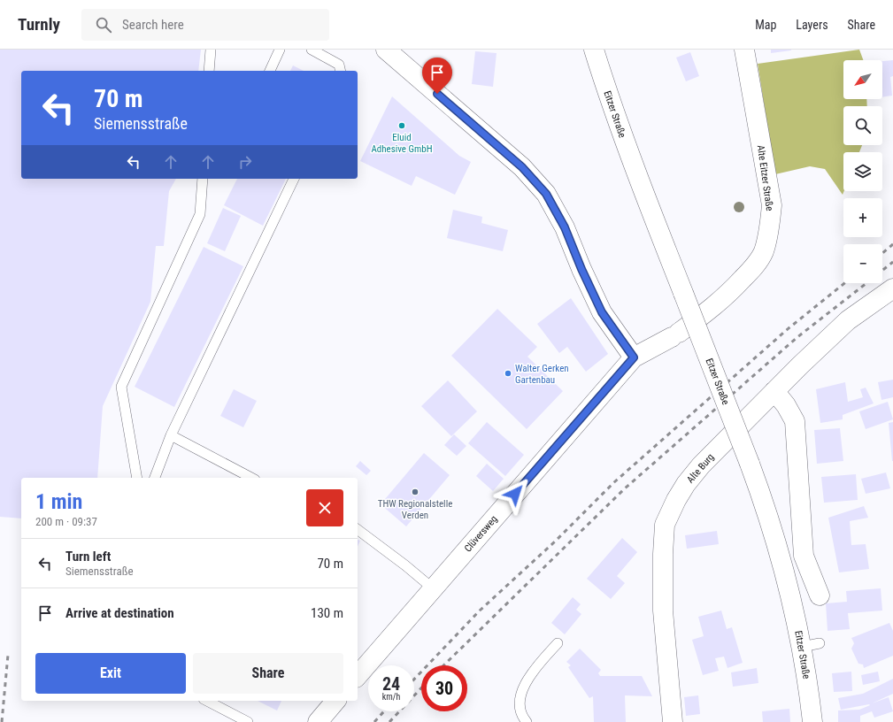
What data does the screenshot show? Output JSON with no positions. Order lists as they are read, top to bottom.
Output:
{
  "streets": {
    "street": [
      "Eitzer Straße",
      "Alte Eitzer Straße",
      "Alte Burg",
      "Clüversweg"
    ]
  },
  "crossings": [
    ["Alte Eitzer Straße", "Clüversweg"]
  ],
  "places": ["Eluid Adhesive GmbH", "Walter Gerken Gartenbau", "THW Regionalstelle Verden"],
  "north": "bottom left",
  "page": {
    "header": "Turnly",
    "search": "Search here",
    "nav": ["Map", "Layers", "Share"],
    "map_buttons": ["+", "−"],
    "turn": ["70 m", "Siemensstraße"],
    "heading": ["1 min", "200 m · 09:37"],
    "list": [
      {
        "name": "Turn left",
        "note": "Siemensstraße",
        "value": "70 m"
      },
      {
        "name": "Arrive at destination",
        "value": "130 m"
      }
    ],
    "buttons": ["Exit", "Share"],
    "speed": "24 km/h",
    "limit": "30"
  }
}
